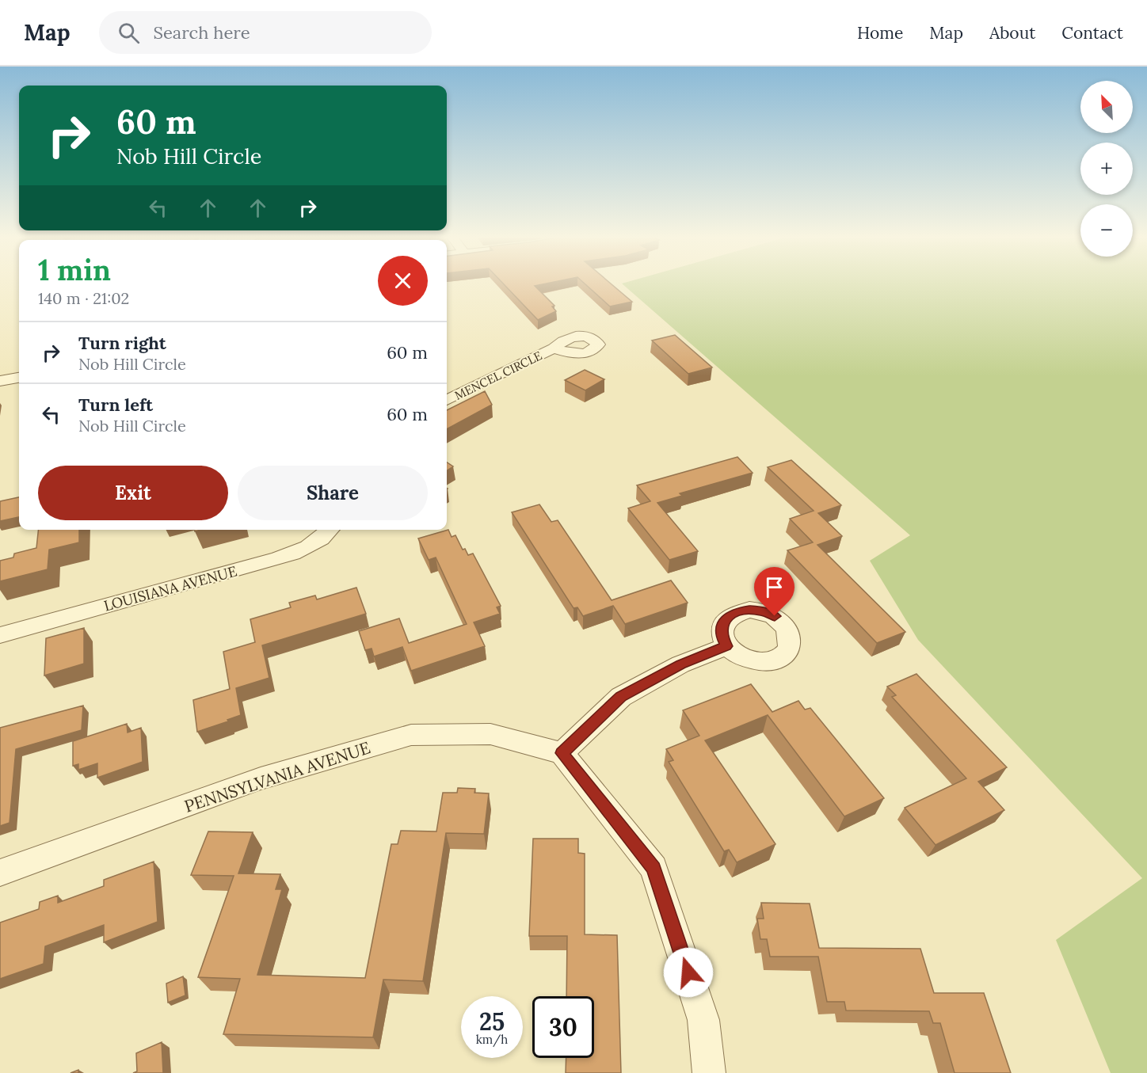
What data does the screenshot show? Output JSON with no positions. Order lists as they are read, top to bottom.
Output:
{
  "streets": {
    "street": ["MENCEL CIRCLE", "LOUISIANA AVENUE", "PENNSYLVANIA AVENUE"]
  },
  "north": "top left",
  "page": {
    "header": "Map",
    "search": "Search here",
    "nav": [
      "Home",
      "Map",
      "About",
      "Contact"
    ],
    "map_buttons": ["+", "−"],
    "turn": ["60 m", "Nob Hill Circle"],
    "heading": ["1 min", "140 m · 21:02"],
    "list": [
      {
        "name": "Turn right",
        "note": "Nob Hill Circle",
        "value": "60 m"
      },
      {
        "name": "Turn left",
        "note": "Nob Hill Circle",
        "value": "60 m"
      }
    ],
    "buttons": ["Exit", "Share"],
    "speed": "25 km/h",
    "limit": "30"
  }
}
